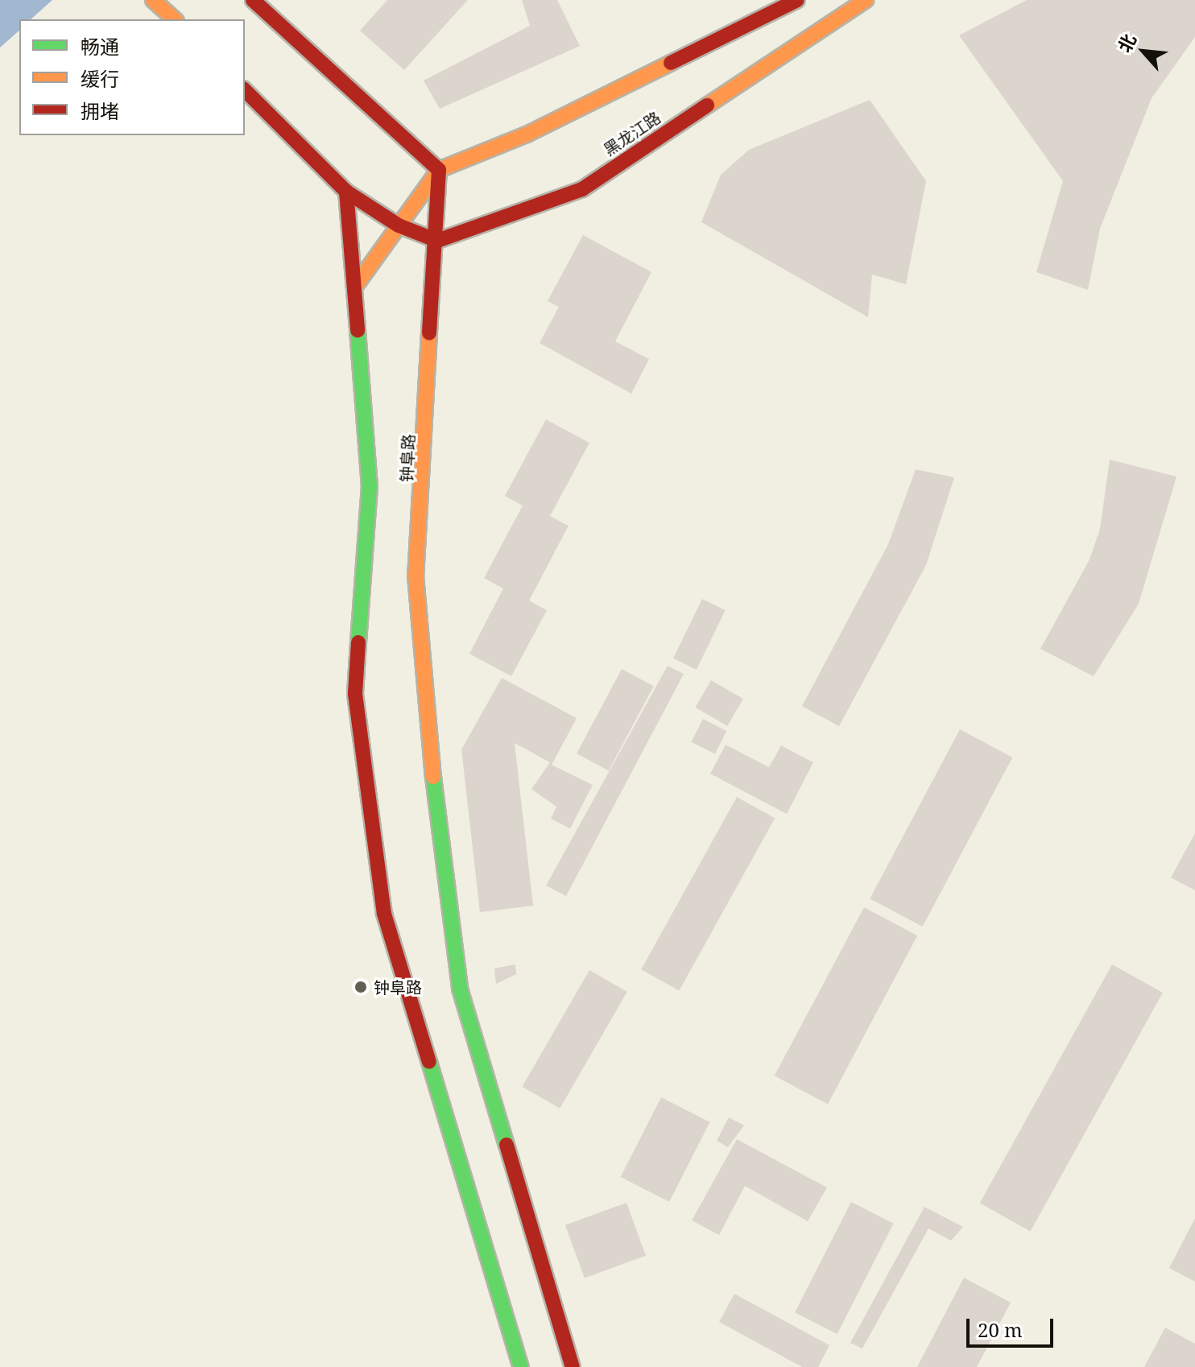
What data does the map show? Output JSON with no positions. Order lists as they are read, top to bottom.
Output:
{
  "streets": {
    "main road": ["黑龙江路", "钟阜路"]
  },
  "crossings": [
    ["黑龙江路", "钟阜路"]
  ],
  "places": ["钟阜路"],
  "legend": ["畅通", "缓行", "拥堵"],
  "scale_bar": "20 m",
  "north": "top left"
}
